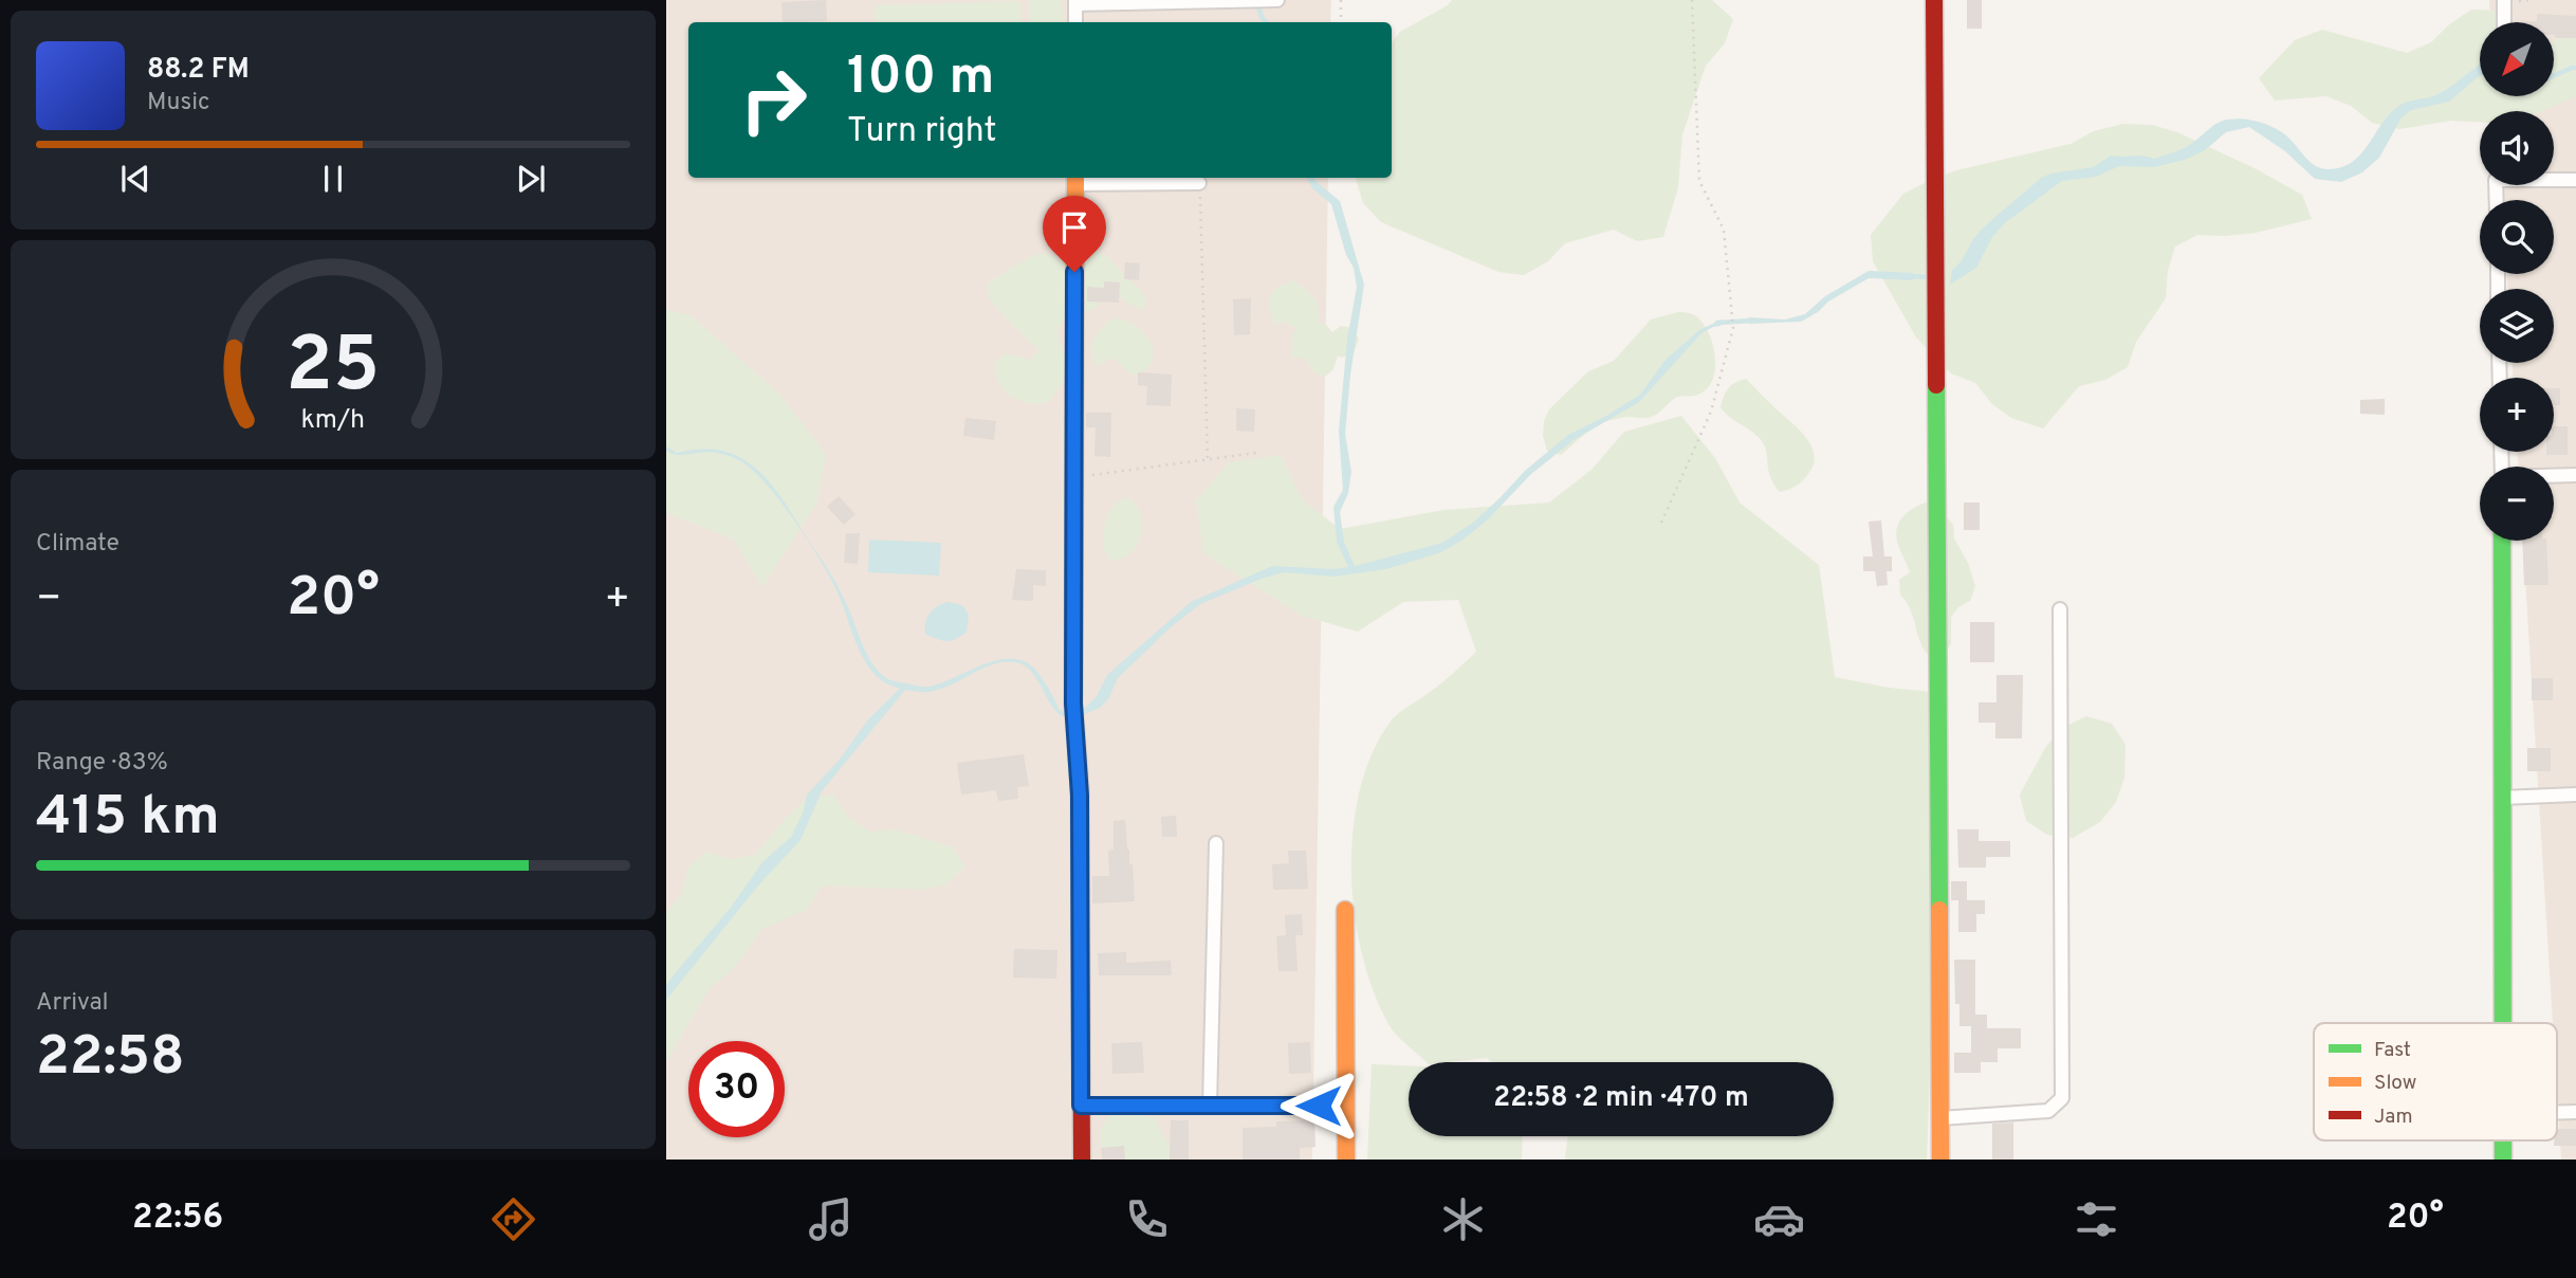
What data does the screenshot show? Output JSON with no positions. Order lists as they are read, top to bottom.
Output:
{
  "legend": ["Fast", "Slow", "Jam"],
  "north": "bottom left",
  "page": {
    "map_buttons": ["+", "−"],
    "turn": ["100 m", "Turn right"],
    "song": ["88.2 FM", "Music"],
    "tile": [
      "Climate",
      ["Range · 83%", "415 km"],
      ["Arrival", "22:58"]
    ],
    "heat": ["−", "20°", "+"],
    "limit": "30",
    "trip": "22:58 · 2 min · 470 m",
    "tabs": ["22:56", "20°"],
    "gauge": ["25", "km/h"]
  }
}
